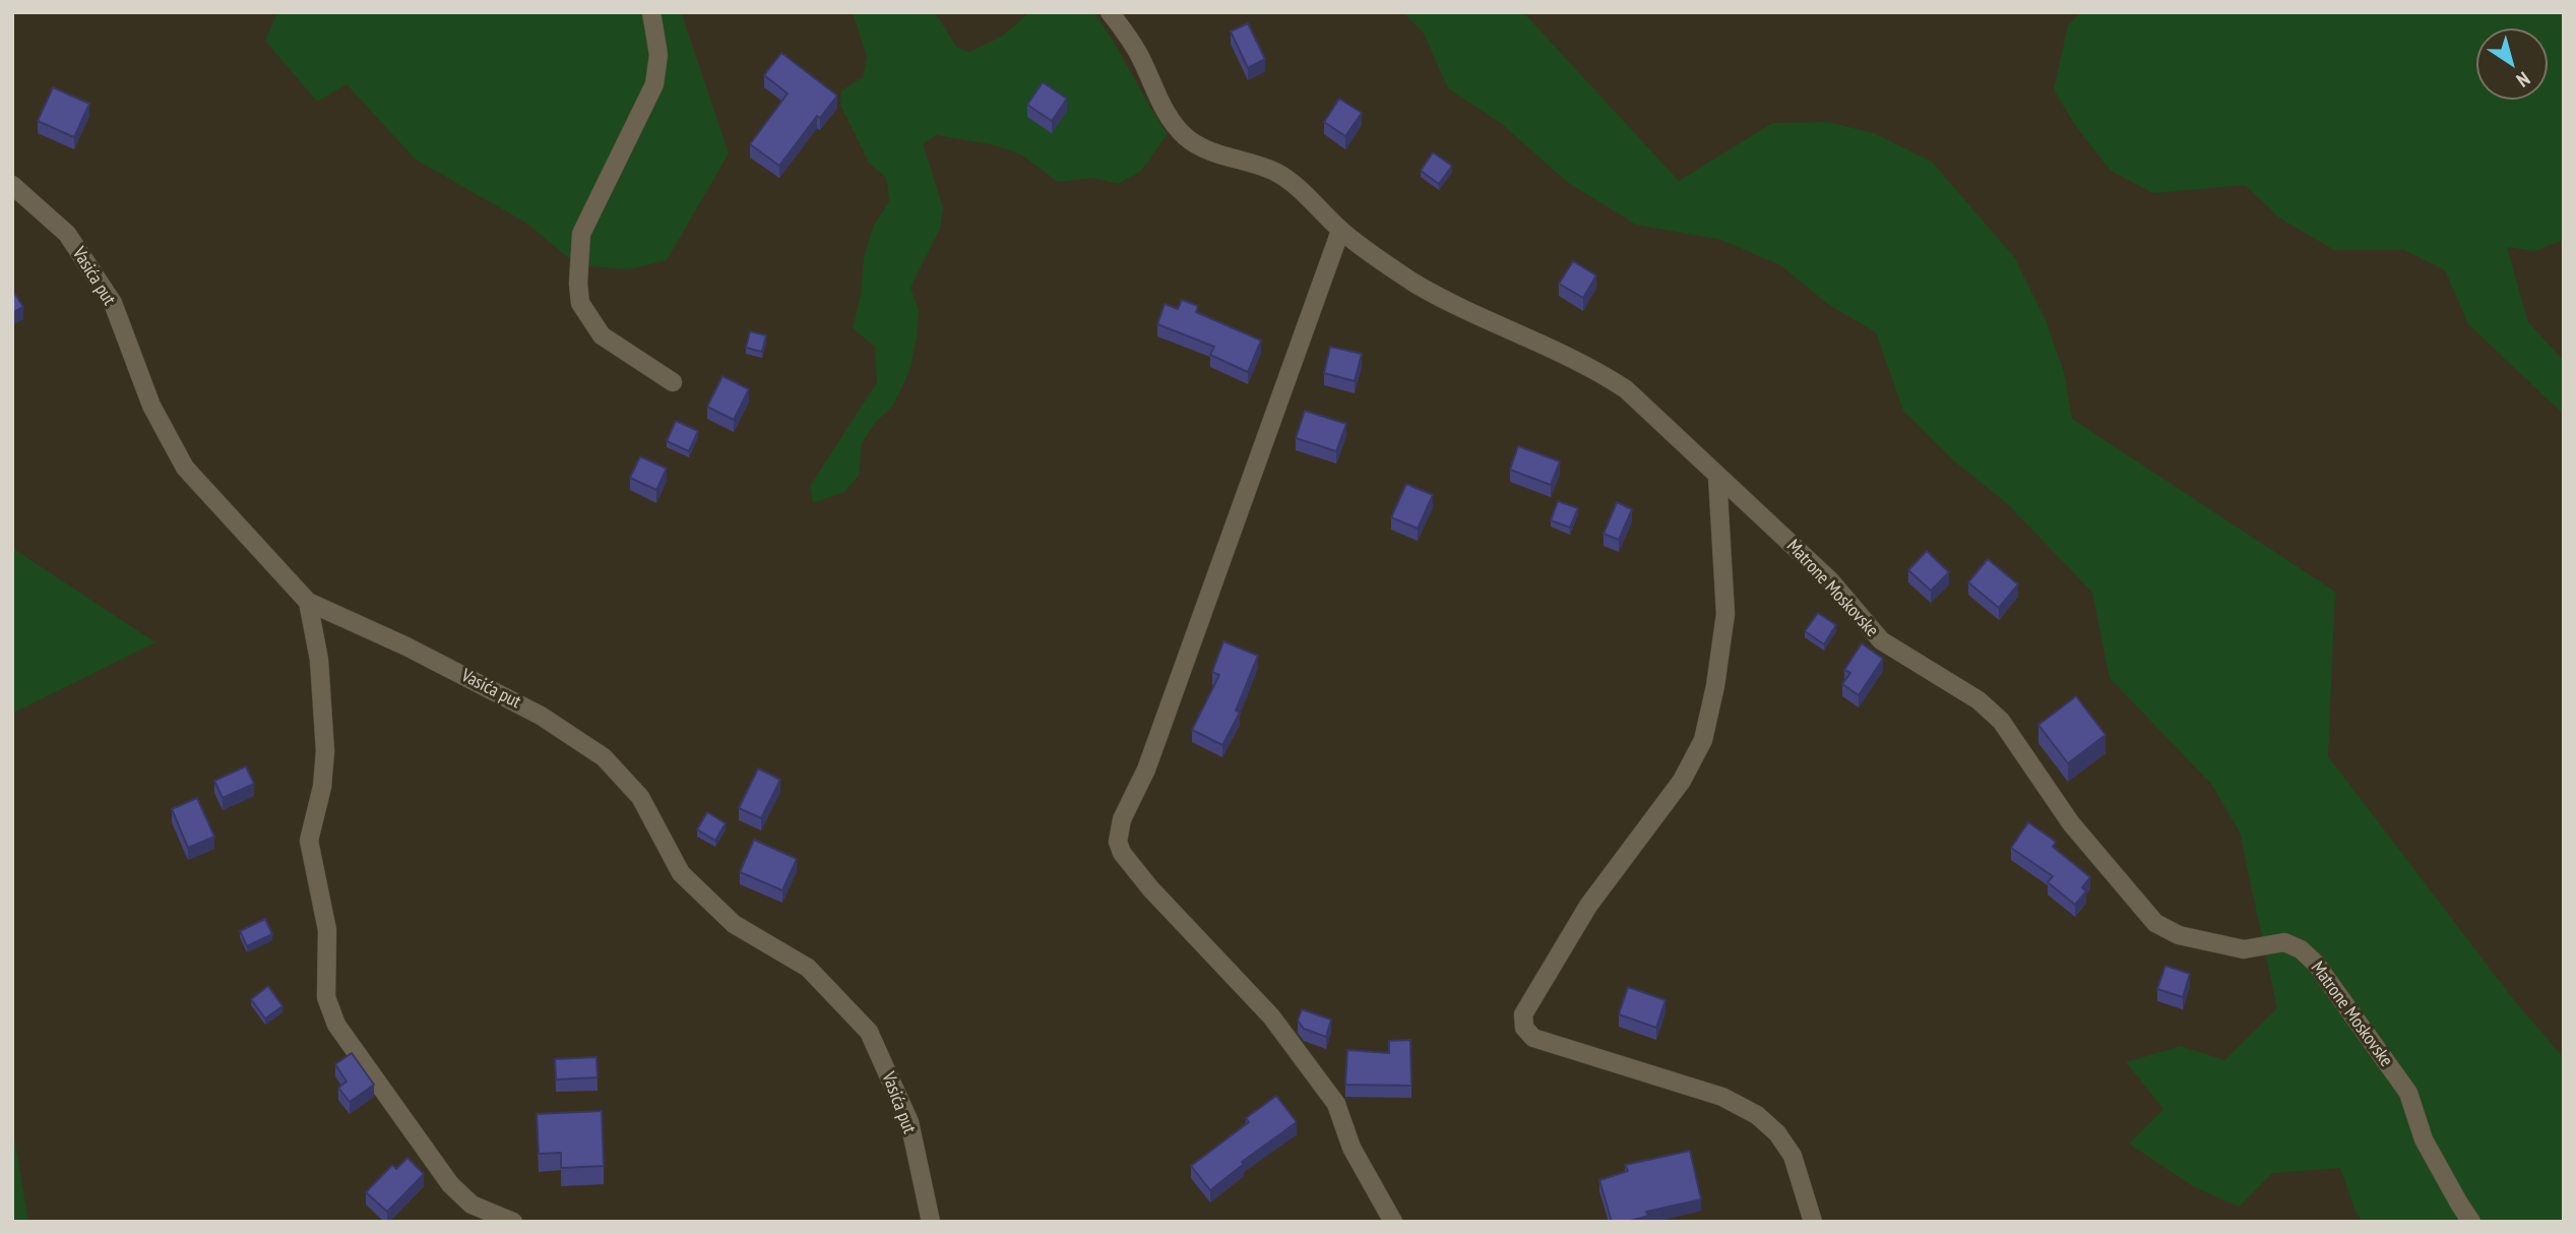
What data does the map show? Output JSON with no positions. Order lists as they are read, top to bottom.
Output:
{
  "streets": {
    "street": ["Vasića put", "Matrone Moskovske"]
  },
  "north": "bottom right"
}
